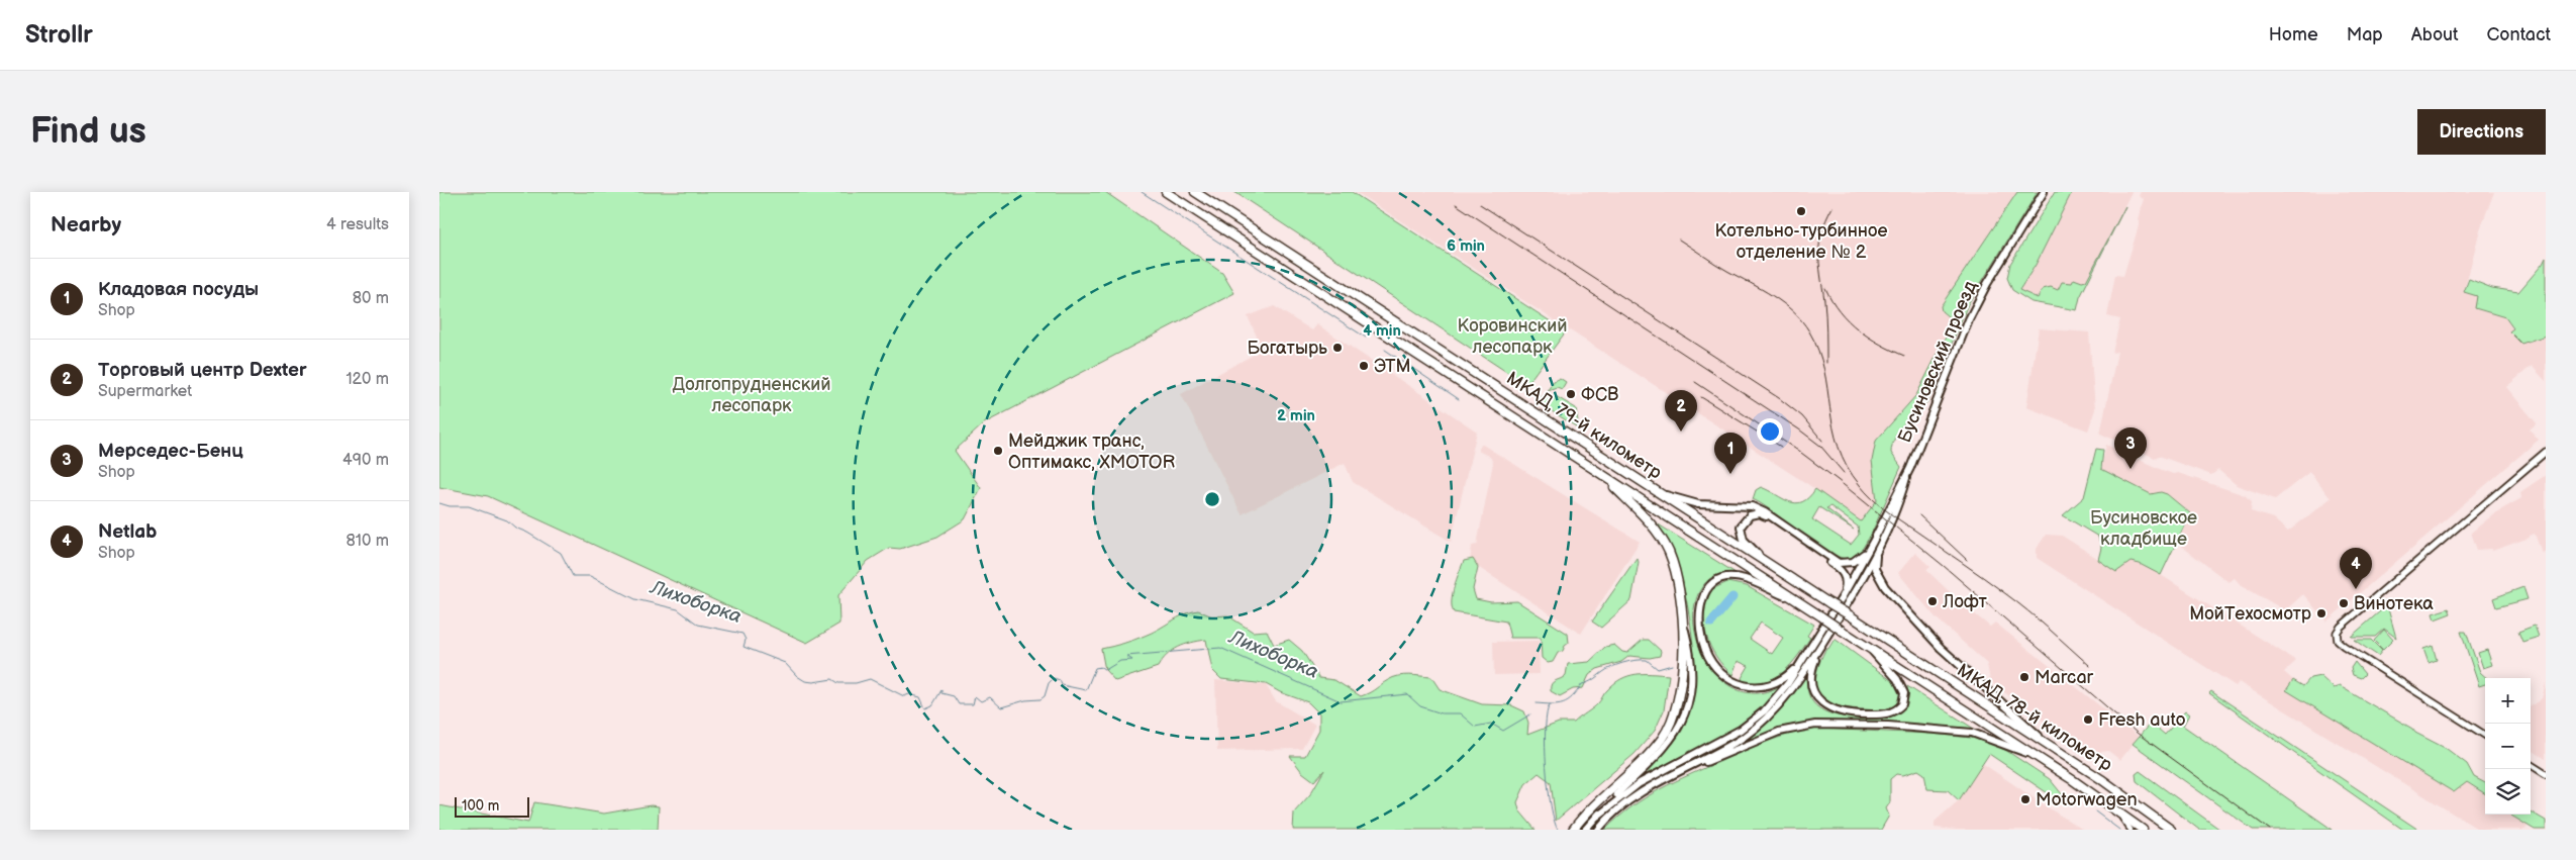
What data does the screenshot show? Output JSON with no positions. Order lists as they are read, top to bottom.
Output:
{
  "streets": {
    "highway": ["МКАД, 79-й километр", "МКАД, 78-й километр"],
    "main road": ["Бусиновский проезд"]
  },
  "crossings": [
    ["МКАД, 79-й километр", "МКАД, 78-й километр"]
  ],
  "water": ["Лихоборка"],
  "parks": ["Коровинский лесопарк", "Долгопрудненский лесопарк", "Бусиновское кладбище"],
  "places": [
    "Котельно-турбинное отделение № 2",
    "Богатырь",
    "ЭТМ",
    "ФСВ",
    "Мейджик транс, Оптимакс, XMOTOR",
    "Лофт",
    "Винотека",
    "МойТехосмотр",
    "Marcar",
    "Fresh auto",
    "Motorwagen"
  ],
  "scale_bar": "100 m",
  "page": {
    "header": "Strollr",
    "nav": [
      "Home",
      "Map",
      "About",
      "Contact"
    ],
    "buttons": "Directions",
    "title": "Find us",
    "heading": ["Nearby", "4 results"],
    "list": [
      {
        "mark": "1",
        "name": "Кладовая посуды",
        "note": "Shop",
        "value": "80 m"
      },
      {
        "mark": "2",
        "name": "Торговый центр Dexter",
        "note": "Supermarket",
        "value": "120 m"
      },
      {
        "mark": "3",
        "name": "Мерседес-Бенц",
        "note": "Shop",
        "value": "490 m"
      },
      {
        "mark": "4",
        "name": "Netlab",
        "note": "Shop",
        "value": "810 m"
      }
    ],
    "pins": [
      "2",
      "3",
      "1",
      "4"
    ],
    "map_buttons": ["+", "−"],
    "scale": "100 m"
  },
  "rings": ["6 min", "4 min", "2 min"]
}
